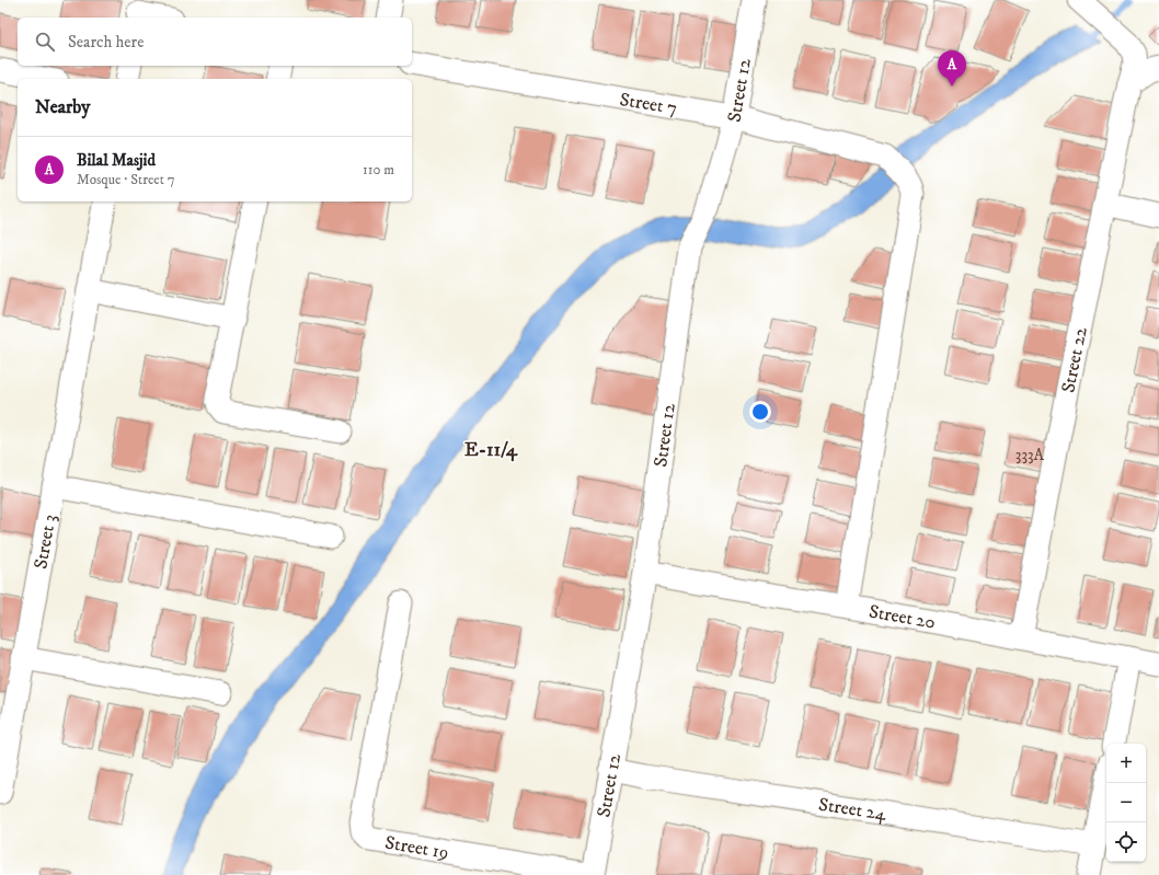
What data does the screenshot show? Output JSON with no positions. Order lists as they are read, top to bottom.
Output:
{
  "streets": {
    "street": [
      "Street 12",
      "Street 7",
      "Street 22",
      "Street 3",
      "Street 20",
      "Street 24",
      "Street 19"
    ]
  },
  "crossings": [
    ["Street 12", "Street 7"],
    ["Street 12", "Street 20"],
    ["Street 12", "Street 24"],
    ["Street 7", "Street 20"],
    ["Street 22", "Street 20"]
  ],
  "districts": ["E-11/4"],
  "house_numbers": ["333A"],
  "page": {
    "search": "Search here",
    "pins": "A",
    "heading": "Nearby",
    "list": [
      {
        "mark": "A",
        "name": "Bilal Masjid",
        "note": "Mosque · Street 7",
        "value": "110 m"
      }
    ],
    "map_buttons": ["+", "−"]
  }
}
